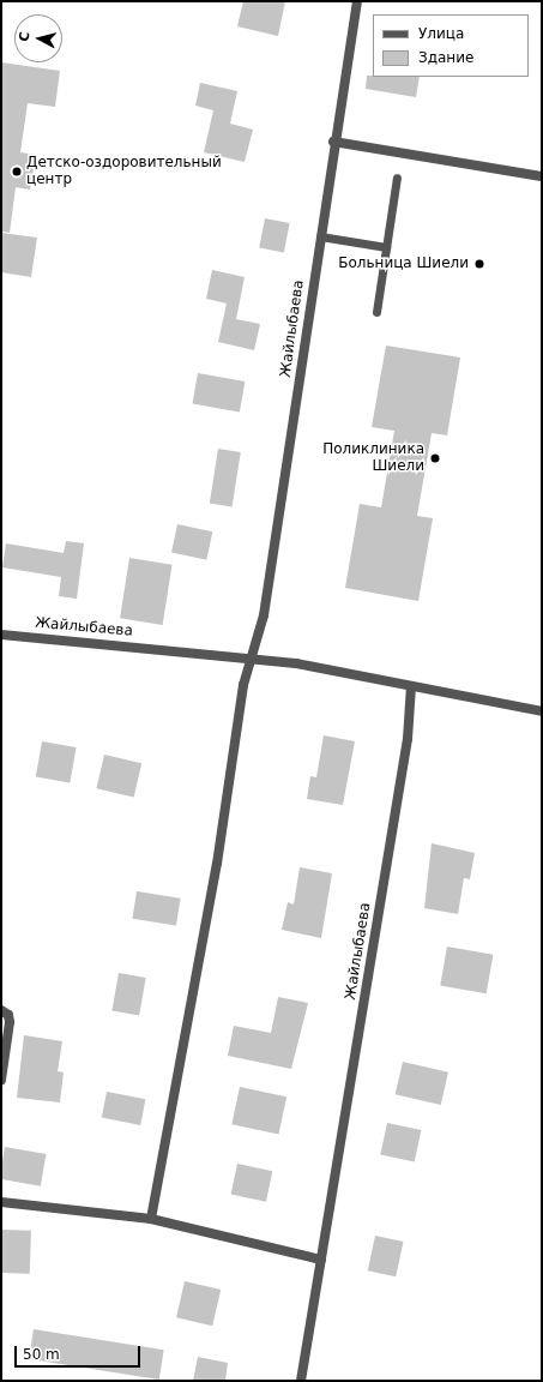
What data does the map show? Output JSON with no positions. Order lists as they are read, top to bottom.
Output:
{
  "streets": {
    "street": ["Жайлыбаева"]
  },
  "places": ["Детско-оздоровительный центр", "Больница Шиели", "Поликлиника Шиели"],
  "legend": ["Улица", "Здание"],
  "scale_bar": "50 m",
  "north": "left"
}
